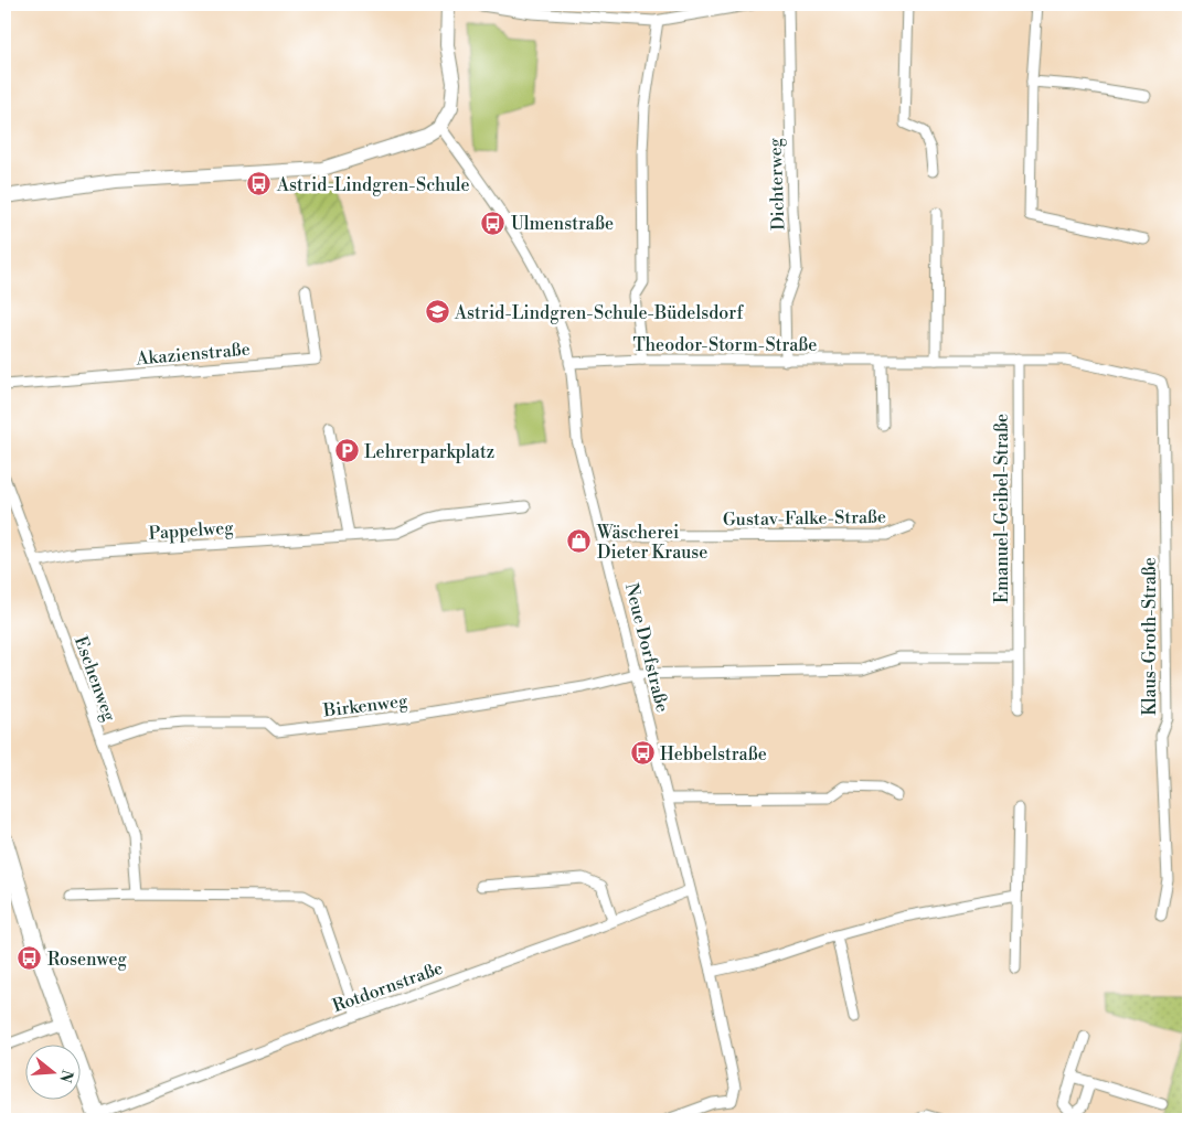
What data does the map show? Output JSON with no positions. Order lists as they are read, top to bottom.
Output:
{
  "streets": {
    "street": [
      "Dichterweg",
      "Theodor-Storm-Straße",
      "Akazienstraße",
      "Emanuel-Geibel-Straße",
      "Gustav-Falke-Straße",
      "Pappelweg",
      "Klaus-Groth-Straße",
      "Neue Dorfstraße",
      "Eschenweg",
      "Birkenweg",
      "Rotdornstraße"
    ]
  },
  "crossings": [
    ["Dichterweg", "Theodor-Storm-Straße"],
    ["Theodor-Storm-Straße", "Emanuel-Geibel-Straße"],
    ["Theodor-Storm-Straße", "Klaus-Groth-Straße"],
    ["Theodor-Storm-Straße", "Neue Dorfstraße"],
    ["Gustav-Falke-Straße", "Neue Dorfstraße"],
    ["Pappelweg", "Eschenweg"],
    ["Neue Dorfstraße", "Birkenweg"],
    ["Neue Dorfstraße", "Rotdornstraße"],
    ["Eschenweg", "Birkenweg"]
  ],
  "places": {
    "bus stop": [
      "Astrid-Lindgren-Schule",
      "Ulmenstraße",
      "Hebbelstraße",
      "Rosenweg"
    ],
    "school or university": ["Astrid-Lindgren-Schule-Büdelsdorf"],
    "parking": ["Lehrerparkplatz"],
    "shop": ["Wäscherei Dieter Krause"]
  },
  "north": "right"
}
